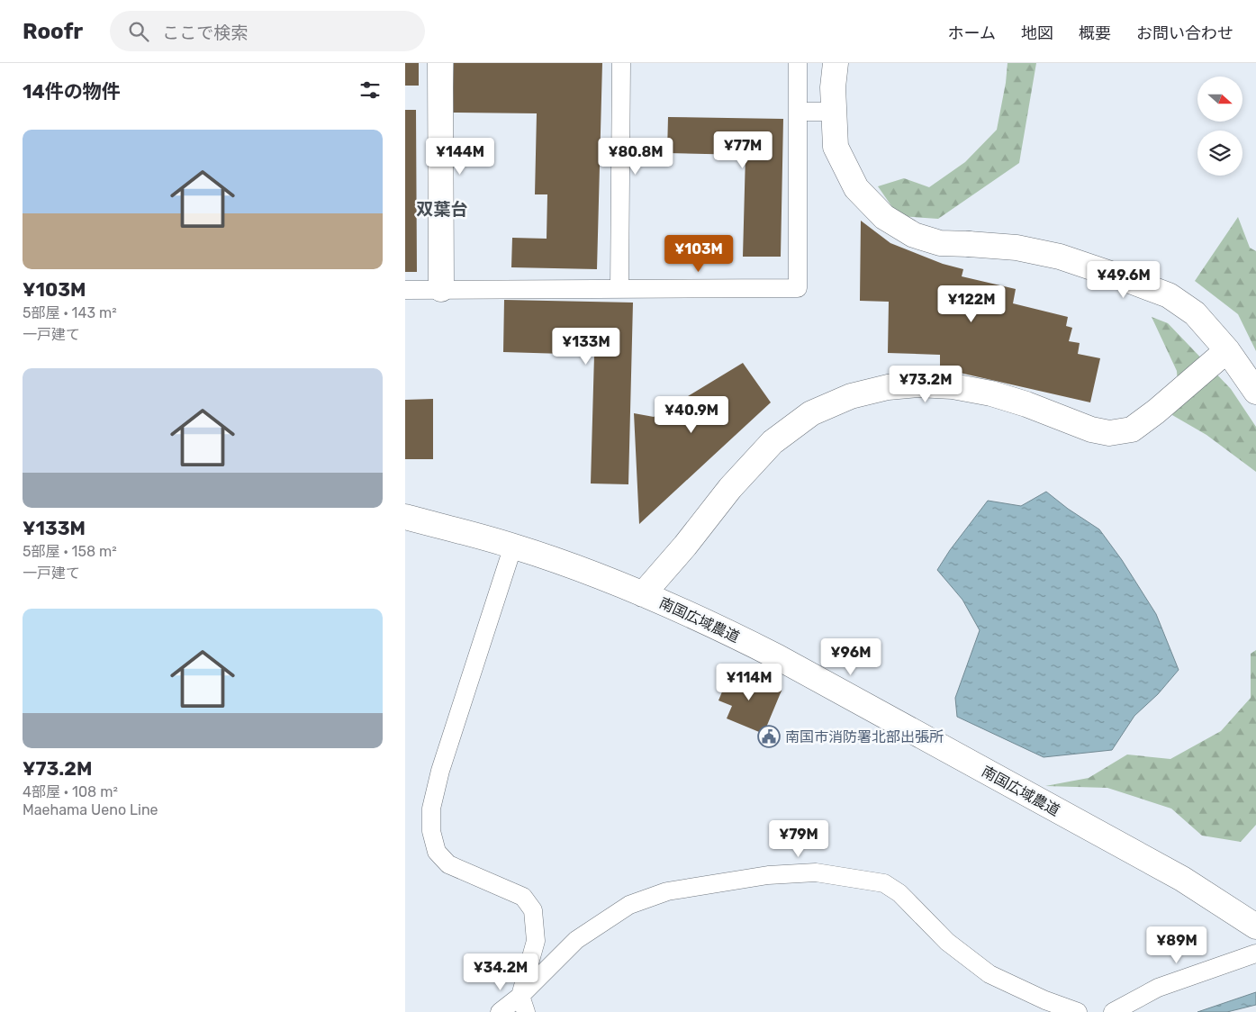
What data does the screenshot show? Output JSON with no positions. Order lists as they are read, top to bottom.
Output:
{
  "streets": {
    "street": ["南国広域農道"]
  },
  "districts": ["双葉台"],
  "places": {
    "public building": ["南国市消防署北部出張所"]
  },
  "north": "right",
  "page": {
    "header": "Roofr",
    "search": "ここで検索",
    "nav": [
      "ホーム",
      "地図",
      "概要",
      "お問い合わせ"
    ],
    "heading": "14件の物件",
    "list": [
      {
        "name": "¥103M",
        "note": "5部屋 · 143 m² · 一戸建て"
      },
      {
        "name": "¥133M",
        "note": "5部屋 · 158 m² · 一戸建て"
      },
      {
        "name": "¥73.2M",
        "note": "4部屋 · 108 m² · Maehama Ueno Line"
      }
    ],
    "price": [
      "¥77M",
      "¥144M",
      "¥80.8M",
      "¥103M",
      "¥49.6M",
      "¥122M",
      "¥133M",
      "¥73.2M",
      "¥40.9M",
      "¥96M",
      "¥114M",
      "¥79M",
      "¥89M",
      "¥34.2M"
    ]
  }
}
